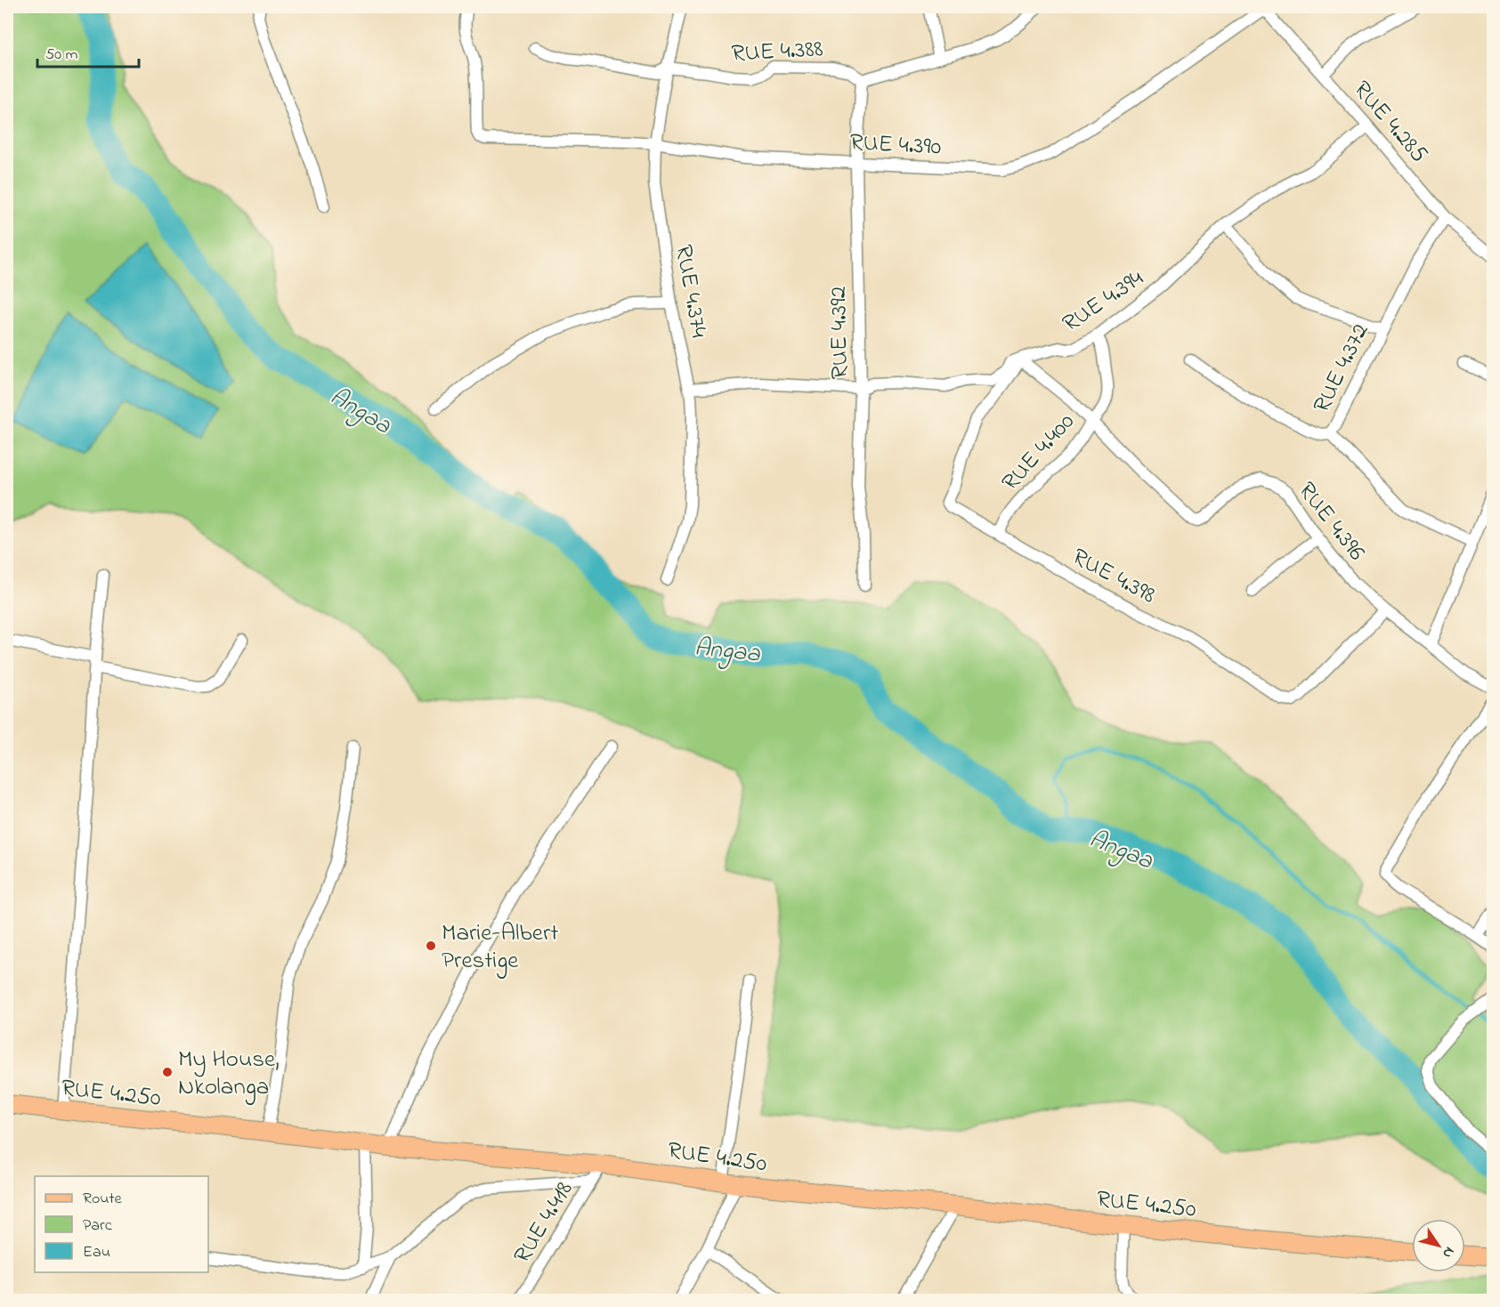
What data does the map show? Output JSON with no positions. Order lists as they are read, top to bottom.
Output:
{
  "streets": {
    "main road": ["RUE 4.250"],
    "street": [
      "RUE 4.388",
      "RUE 4.285",
      "RUE 4.390",
      "RUE 4.374",
      "RUE 4.394",
      "RUE 4.392",
      "RUE 4.372",
      "RUE 4.400",
      "RUE 4.396",
      "RUE 4.398",
      "RUE 4.418"
    ]
  },
  "crossings": [
    ["RUE 4.388", "RUE 4.374"],
    ["RUE 4.388", "RUE 4.392"],
    ["RUE 4.285", "RUE 4.390"],
    ["RUE 4.285", "RUE 4.394"],
    ["RUE 4.285", "RUE 4.372"],
    ["RUE 4.390", "RUE 4.374"],
    ["RUE 4.390", "RUE 4.392"],
    ["RUE 4.374", "RUE 4.394"],
    ["RUE 4.394", "RUE 4.392"],
    ["RUE 4.394", "RUE 4.400"],
    ["RUE 4.394", "RUE 4.396"],
    ["RUE 4.394", "RUE 4.398"],
    ["RUE 4.400", "RUE 4.396"],
    ["RUE 4.400", "RUE 4.398"],
    ["RUE 4.396", "RUE 4.398"],
    ["RUE 4.250", "RUE 4.418"]
  ],
  "water": ["Angaa"],
  "places": ["Marie-Albert Prestige", "My House, Nkolanga"],
  "legend": ["Route", "Parc", "Eau"],
  "scale_bar": "50 m",
  "north": "bottom right"
}
